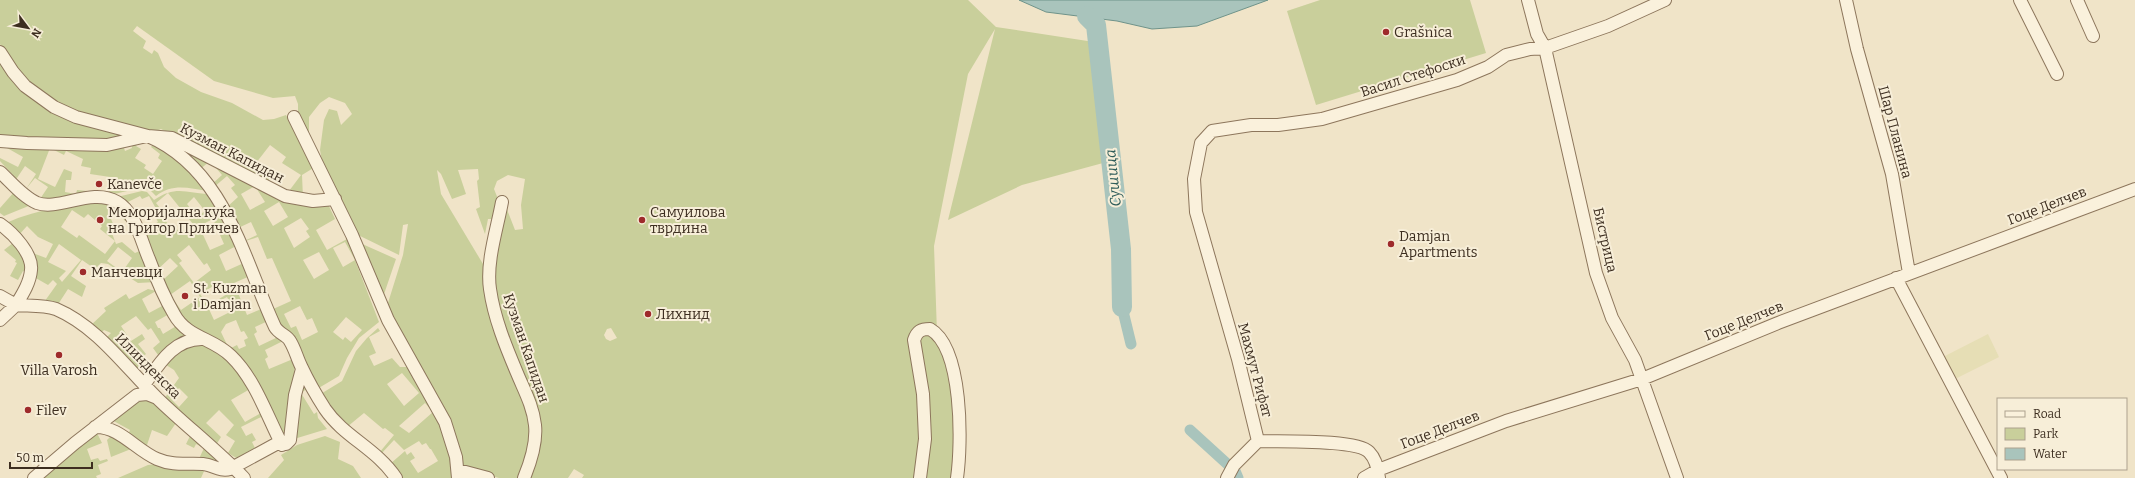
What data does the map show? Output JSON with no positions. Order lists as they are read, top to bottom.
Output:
{
  "streets": {
    "street": [
      "Васил Стефоски",
      "Шар Планина",
      "Кузман Капидан",
      "Гоце Делчев",
      "Бистрица",
      "Илинденска",
      "Махмут Рифат"
    ]
  },
  "crossings": [
    ["Васил Стефоски", "Бистрица"],
    ["Васил Стефоски", "Махмут Рифат"],
    ["Шар Планина", "Гоце Делчев"],
    ["Гоце Делчев", "Бистрица"]
  ],
  "water": ["Сушица"],
  "places": [
    "Grašnica",
    "Kanevče",
    "Меморијална куќа на Григор Прличев",
    "Самуилова тврдина",
    "Damjan Apartments",
    "Манчевци",
    "St. Kuzman i Damjan",
    "Лихнид",
    "Villa Varosh",
    "Filev"
  ],
  "legend": ["Road", "Park", "Water"],
  "scale_bar": "50 m",
  "north": "bottom right"
}
